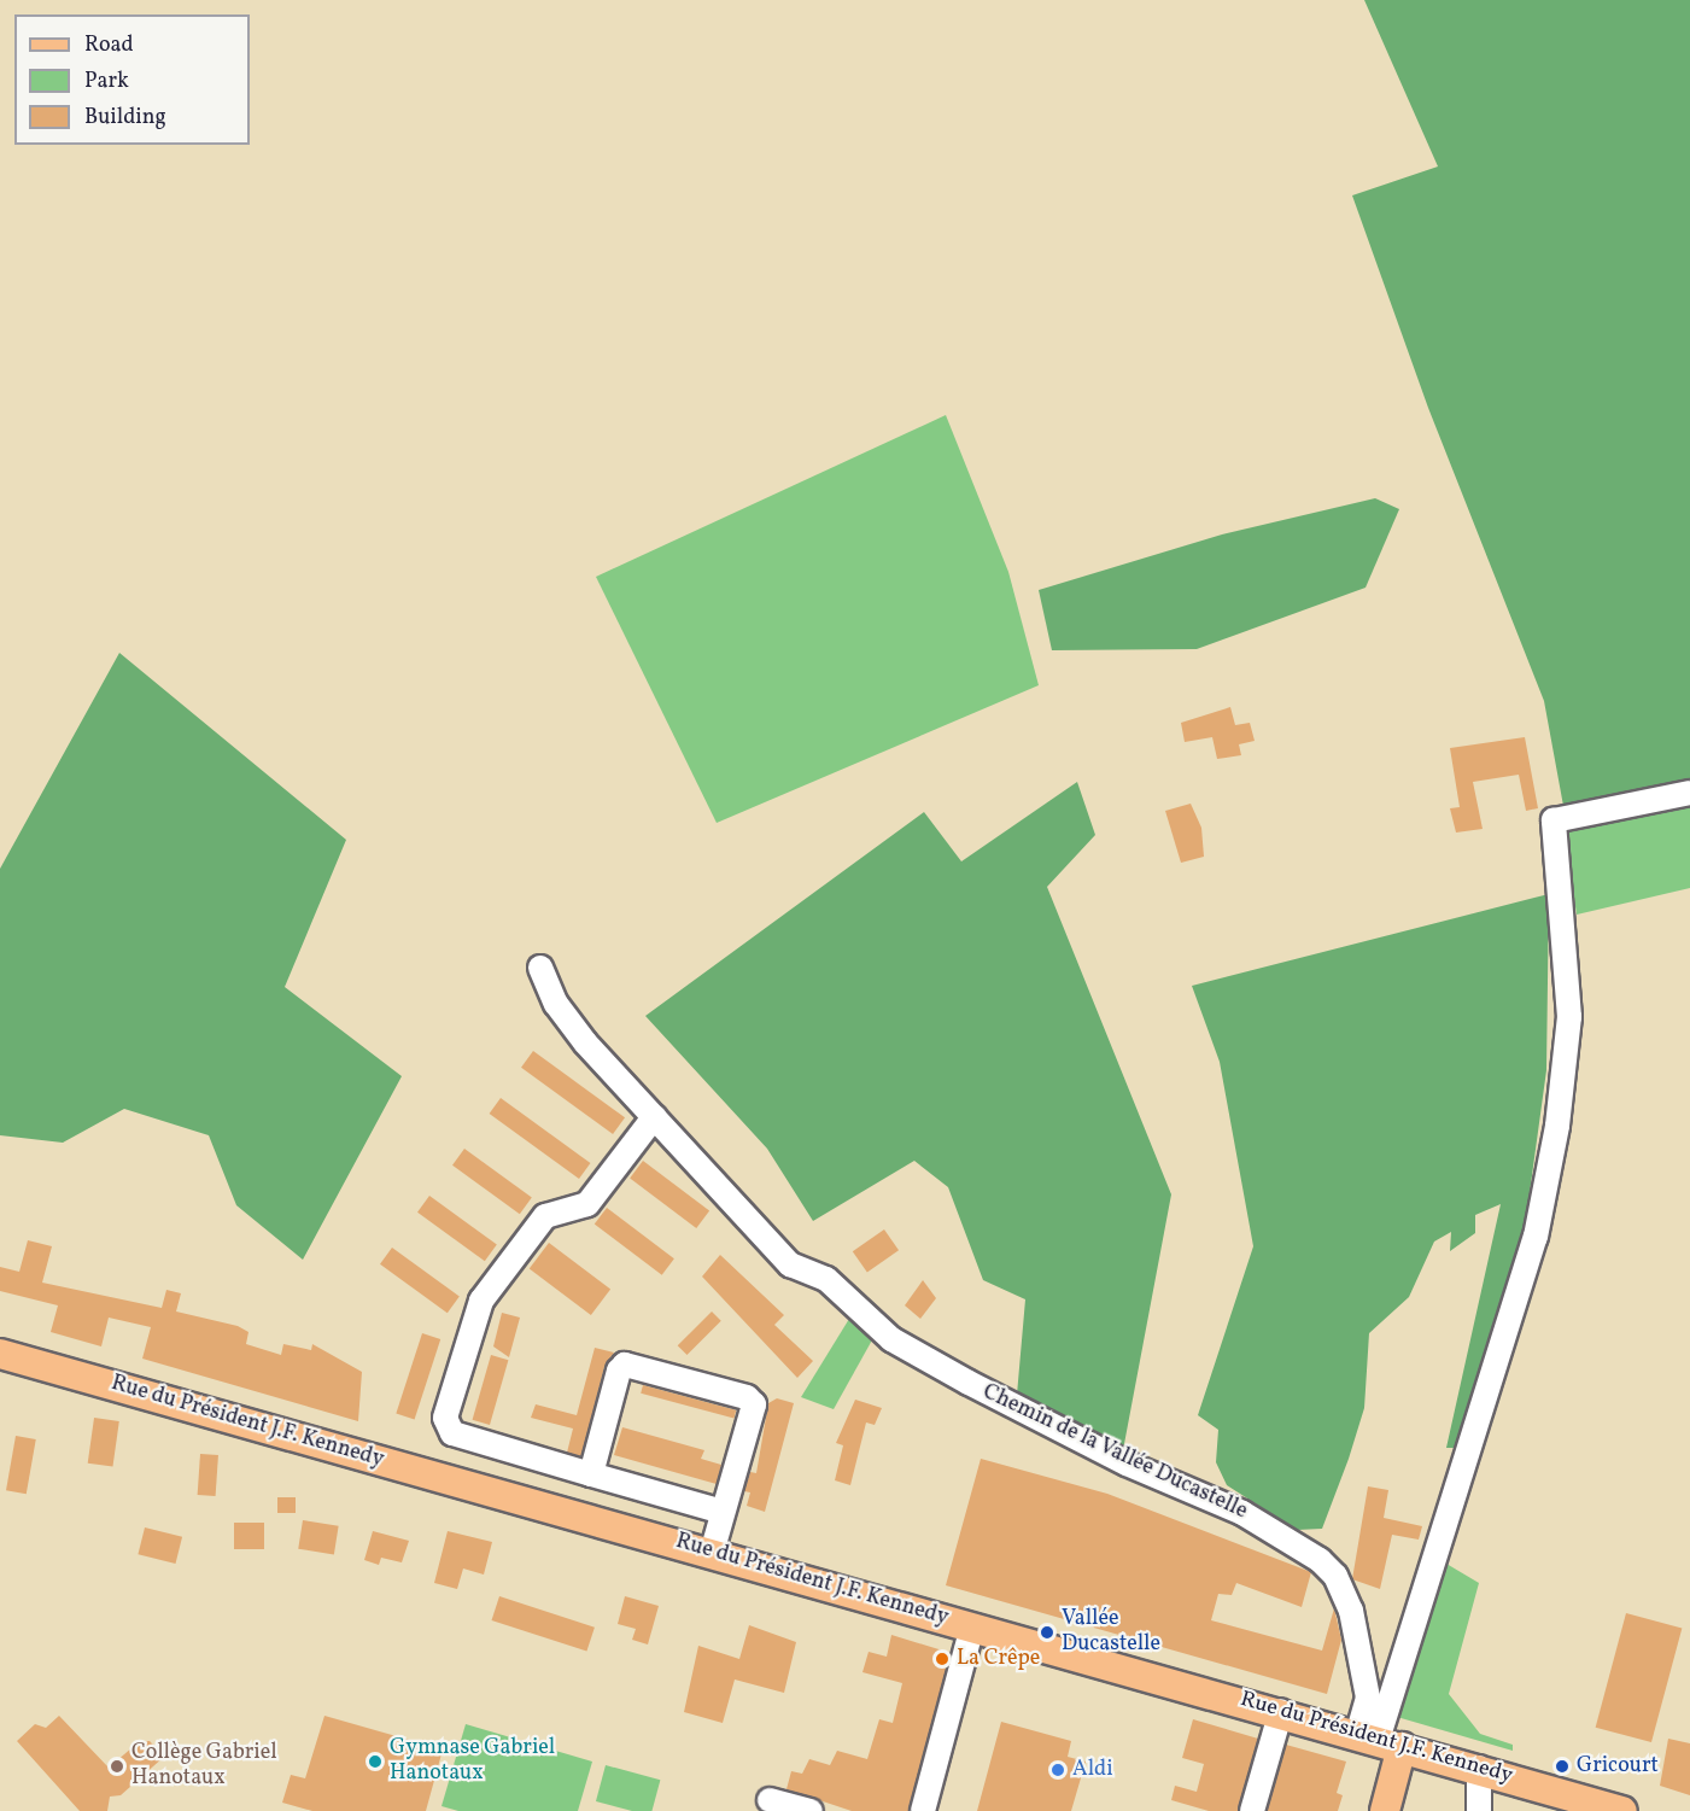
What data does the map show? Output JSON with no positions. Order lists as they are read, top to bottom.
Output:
{
  "streets": {
    "main road": ["Rue du Président J.F. Kennedy"],
    "street": ["Chemin de la Vallée Ducastelle"]
  },
  "crossings": [
    ["Rue du Président J.F. Kennedy", "Chemin de la Vallée Ducastelle"]
  ],
  "places": [
    "Vallée Ducastelle",
    "La Crêpe",
    "Gymnase Gabriel Hanotaux",
    "Collège Gabriel Hanotaux",
    "Gricourt",
    "Aldi"
  ],
  "legend": ["Road", "Park", "Building"]
}
